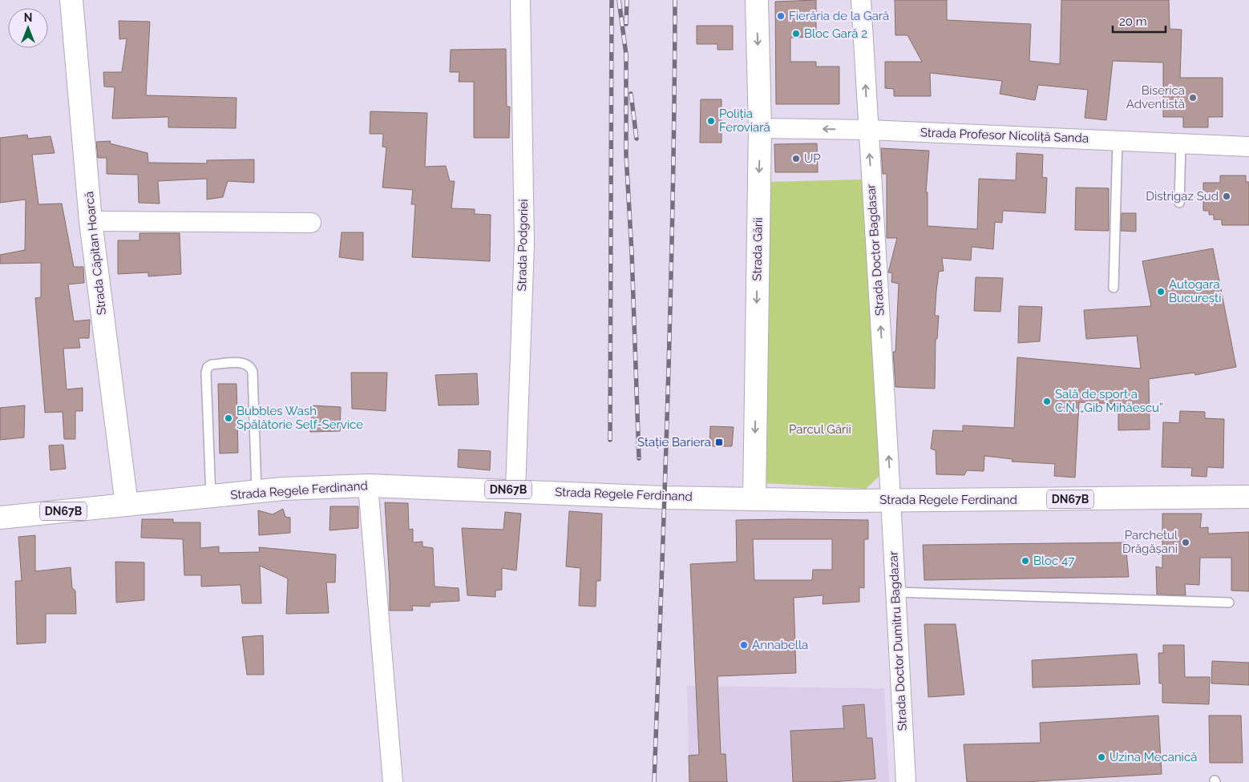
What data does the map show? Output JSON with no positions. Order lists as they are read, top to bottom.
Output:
{
  "streets": {
    "main road": [
      "Strada Gării",
      "Strada Căpitan Hoarcă",
      "DN67B",
      "Strada Regele Ferdinand"
    ],
    "street": [
      "Strada Profesor Nicoliță Sanda",
      "Strada Podgoriei",
      "Strada Doctor Bagdasar",
      "Strada Doctor Dumitru Bagdazar"
    ]
  },
  "crossings": [
    ["Strada Profesor Nicoliță Sanda", "Strada Gării"],
    ["Strada Profesor Nicoliță Sanda", "Strada Doctor Bagdasar"],
    ["Strada Podgoriei", "Strada Regele Ferdinand"],
    ["Strada Gării", "Strada Regele Ferdinand"],
    ["Strada Doctor Bagdasar", "Strada Regele Ferdinand"],
    ["Strada Doctor Bagdasar", "Strada Doctor Dumitru Bagdazar"],
    ["Strada Căpitan Hoarcă", "Strada Regele Ferdinand"],
    ["Strada Regele Ferdinand", "Strada Doctor Dumitru Bagdazar"]
  ],
  "one_way": ["Strada Gării", "Strada Doctor Bagdasar"],
  "parks": ["Parcul Gării"],
  "places": {
    "other": [
      "Fierăria de la Gară",
      "Bloc Gară 2",
      "Biserica Adventistă",
      "Poliția Feroviară",
      "UP",
      "Distrigaz Sud",
      "Autogara București",
      "Sală de sport a C.N. „Gib Mihăescu”",
      "Bubbles Wash Spălătorie Self-Service",
      "Parchetul Drăgășani",
      "Bloc 47",
      "Annabella",
      "Uzina Mecanică"
    ],
    "transit": ["Stație Bariera"]
  },
  "scale_bar": "20 m",
  "north": "top"
}
